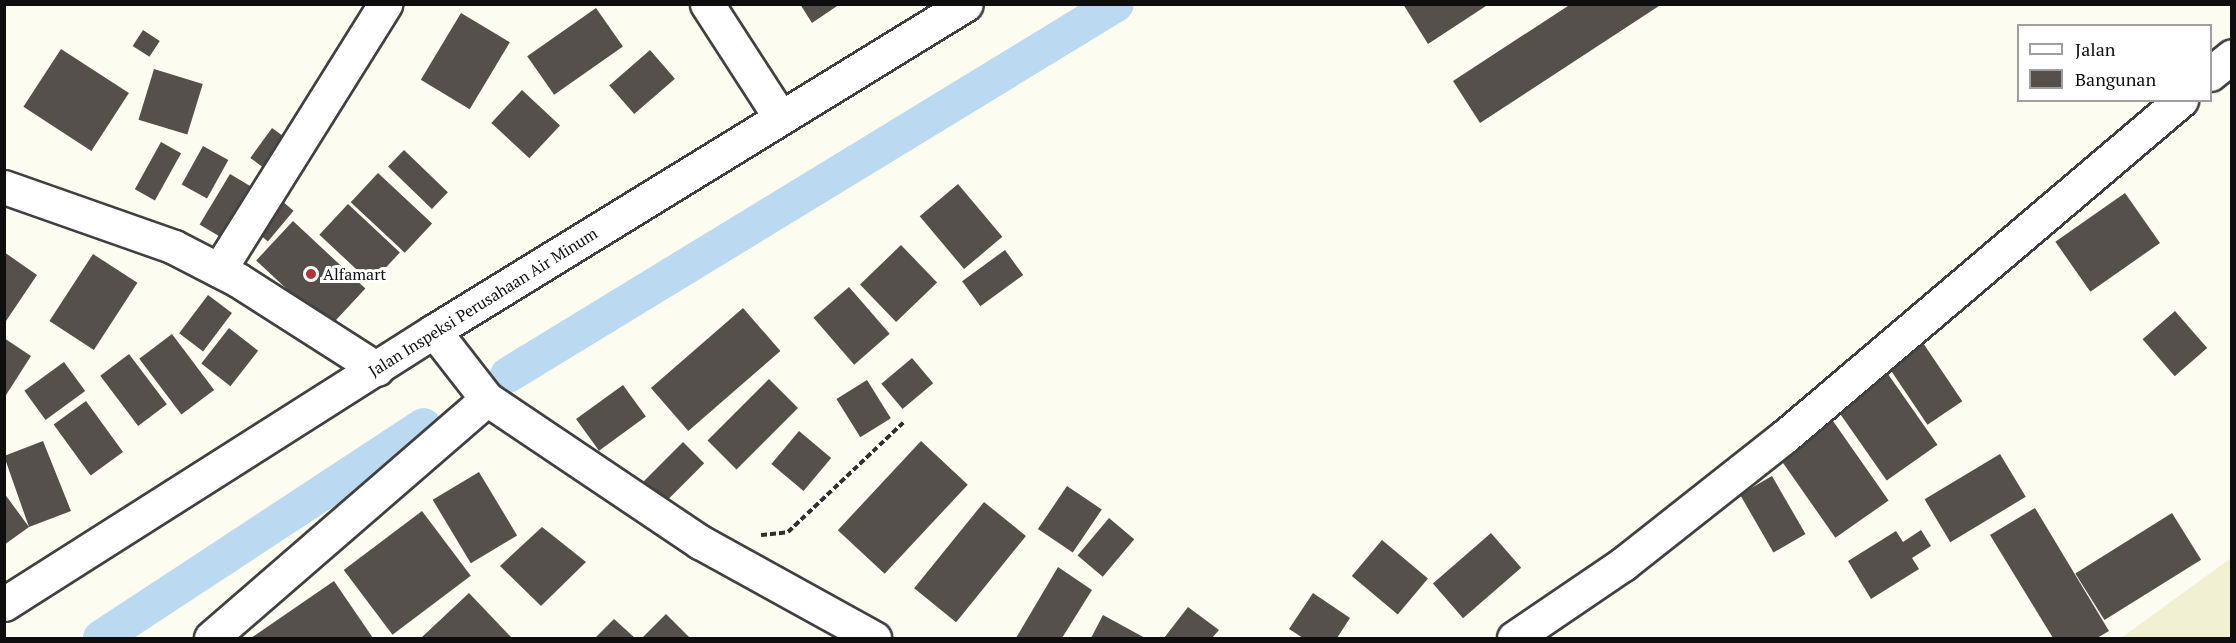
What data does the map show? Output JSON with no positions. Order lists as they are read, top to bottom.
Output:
{
  "streets": {
    "street": ["Jalan Inspeksi Perusahaan Air Minum"]
  },
  "places": ["Alfamart"],
  "legend": ["Jalan", "Bangunan"]
}
